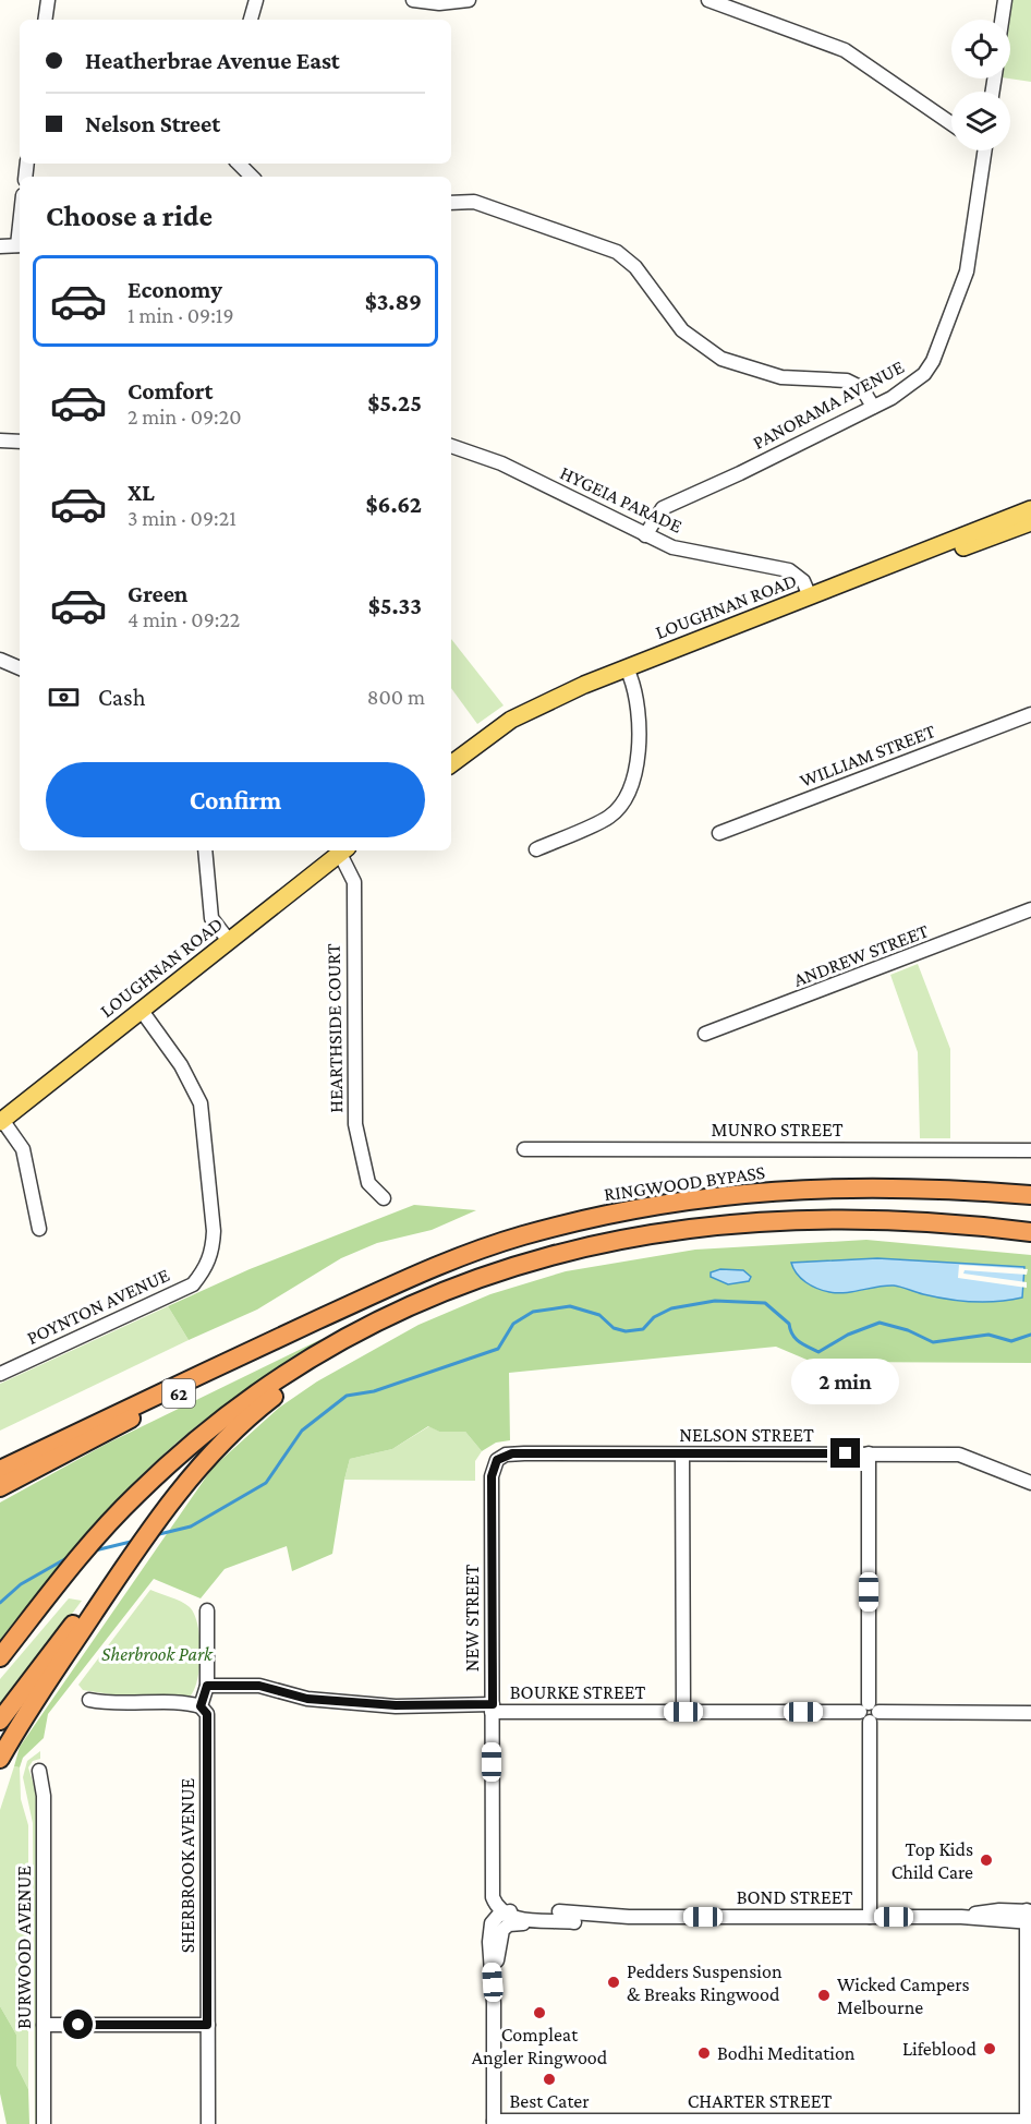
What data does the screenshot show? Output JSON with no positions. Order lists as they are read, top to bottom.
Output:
{
  "streets": {
    "highway": ["RINGWOOD BYPASS", "62"],
    "main road": ["LOUGHNAN ROAD"],
    "street": [
      "PANORAMA AVENUE",
      "HYGEIA PARADE",
      "WILLIAM STREET",
      "ANDREW STREET",
      "HEARTHSIDE COURT",
      "MUNRO STREET",
      "POYNTON AVENUE",
      "NELSON STREET",
      "NEW STREET",
      "BOURKE STREET",
      "SHERBROOK AVENUE",
      "BOND STREET",
      "BURWOOD AVENUE",
      "CHARTER STREET"
    ]
  },
  "crossings": [
    ["PANORAMA AVENUE", "HYGEIA PARADE"],
    ["HYGEIA PARADE", "LOUGHNAN ROAD"],
    ["LOUGHNAN ROAD", "HEARTHSIDE COURT"],
    ["LOUGHNAN ROAD", "POYNTON AVENUE"],
    ["RINGWOOD BYPASS", "62"],
    ["NELSON STREET", "NEW STREET"],
    ["NEW STREET", "BOURKE STREET"],
    ["NEW STREET", "BOND STREET"],
    ["BOURKE STREET", "SHERBROOK AVENUE"]
  ],
  "parks": ["Sherbrook Park"],
  "places": [
    "Top Kids Child Care",
    "Pedders Suspension & Breaks Ringwood",
    "Wicked Campers Melbourne",
    "Compleat Angler Ringwood",
    "Lifeblood",
    "Bodhi Meditation",
    "Best Cater"
  ],
  "page": {
    "banner": ["Heatherbrae Avenue East", "Nelson Street"],
    "heading": "Choose a ride",
    "list": [
      {
        "name": "Economy",
        "note": "1 min · 09:19",
        "value": "$3.89"
      },
      {
        "name": "Comfort",
        "note": "2 min · 09:20",
        "value": "$5.25"
      },
      {
        "name": "XL",
        "note": "3 min · 09:21",
        "value": "$6.62"
      },
      {
        "name": "Green",
        "note": "4 min · 09:22",
        "value": "$5.33"
      }
    ],
    "pay": ["Cash", "800 m"],
    "buttons": "Confirm",
    "bubble": "2 min"
  }
}
